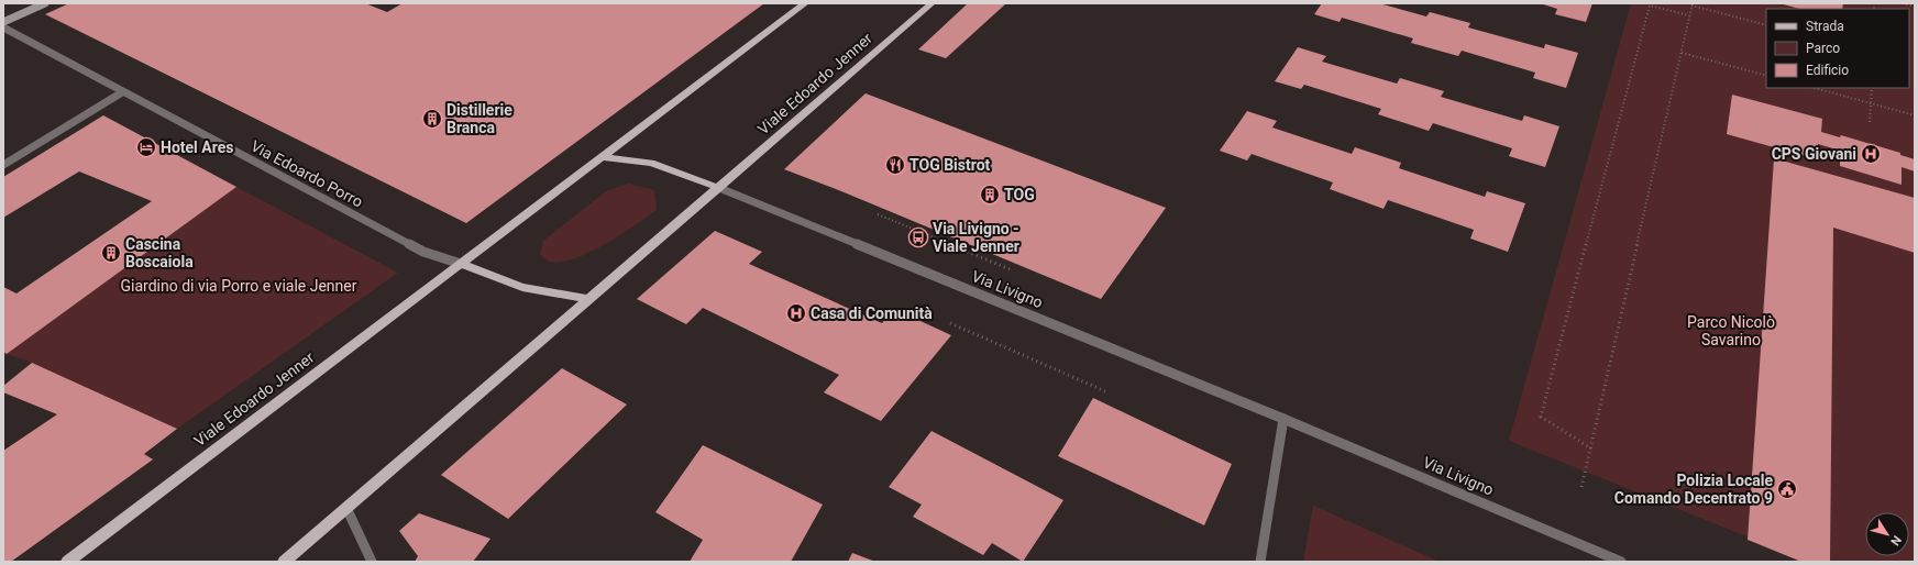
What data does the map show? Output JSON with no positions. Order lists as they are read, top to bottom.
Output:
{
  "streets": {
    "main road": ["Viale Edoardo Jenner"],
    "street": ["Via Edoardo Porro", "Via Livigno"]
  },
  "crossings": [
    ["Viale Edoardo Jenner", "Via Edoardo Porro"],
    ["Viale Edoardo Jenner", "Via Livigno"]
  ],
  "parks": ["Giardino di via Porro e viale Jenner", "Parco Nicolò Savarino"],
  "places": {
    "building": ["Distillerie Branca", "TOG", "Cascina Boscaiola"],
    "hotel": ["Hotel Ares"],
    "hospital": ["CPS Giovani", "Casa di Comunità"],
    "restaurant": ["TOG Bistrot"],
    "bus stop": ["Via Livigno - Viale Jenner"],
    "public building": ["Polizia Locale Comando Decentrato 9"]
  },
  "legend": ["Strada", "Parco", "Edificio"],
  "north": "bottom right"
}
